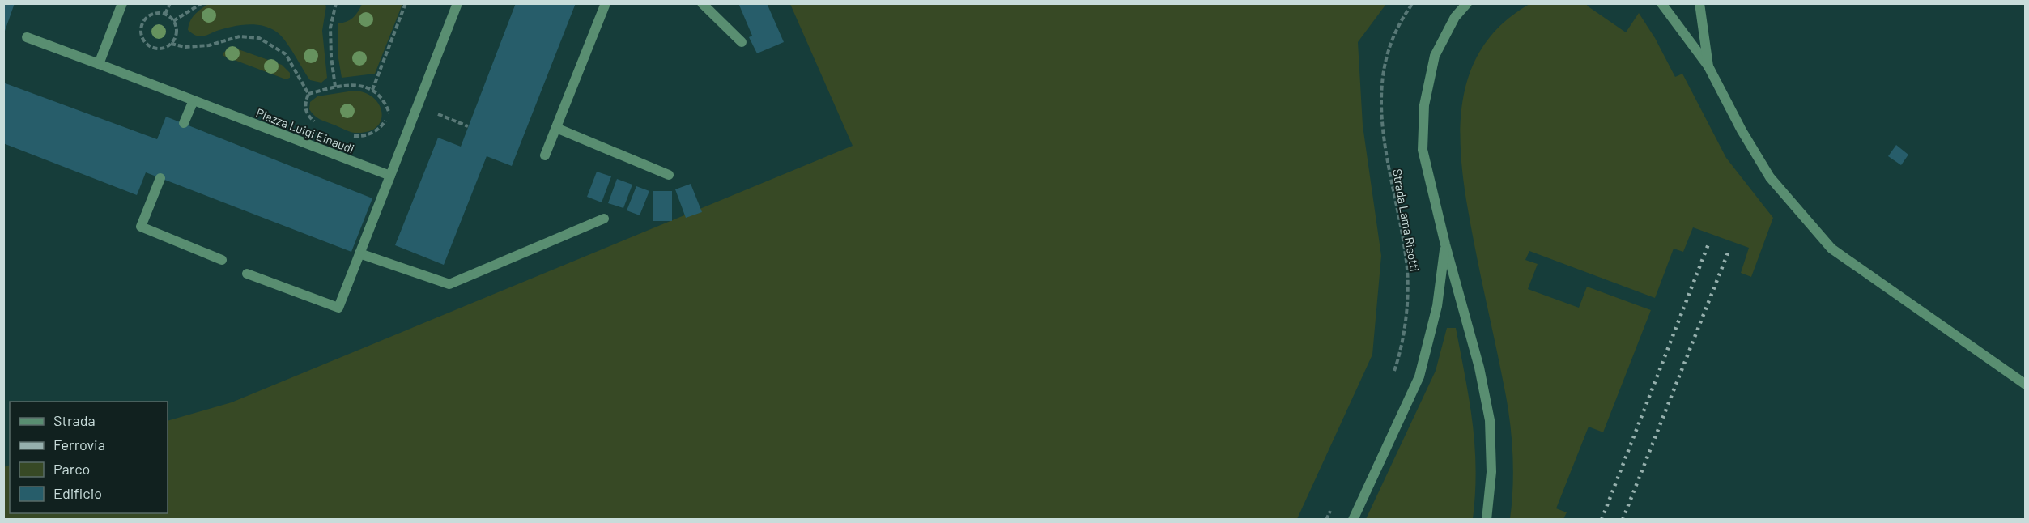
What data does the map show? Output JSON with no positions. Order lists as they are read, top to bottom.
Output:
{
  "streets": {
    "street": ["Piazza Luigi Einaudi"],
    "path": ["Strada Lama Risotti"]
  },
  "legend": [
    "Strada",
    "Ferrovia",
    "Parco",
    "Edificio"
  ]
}
